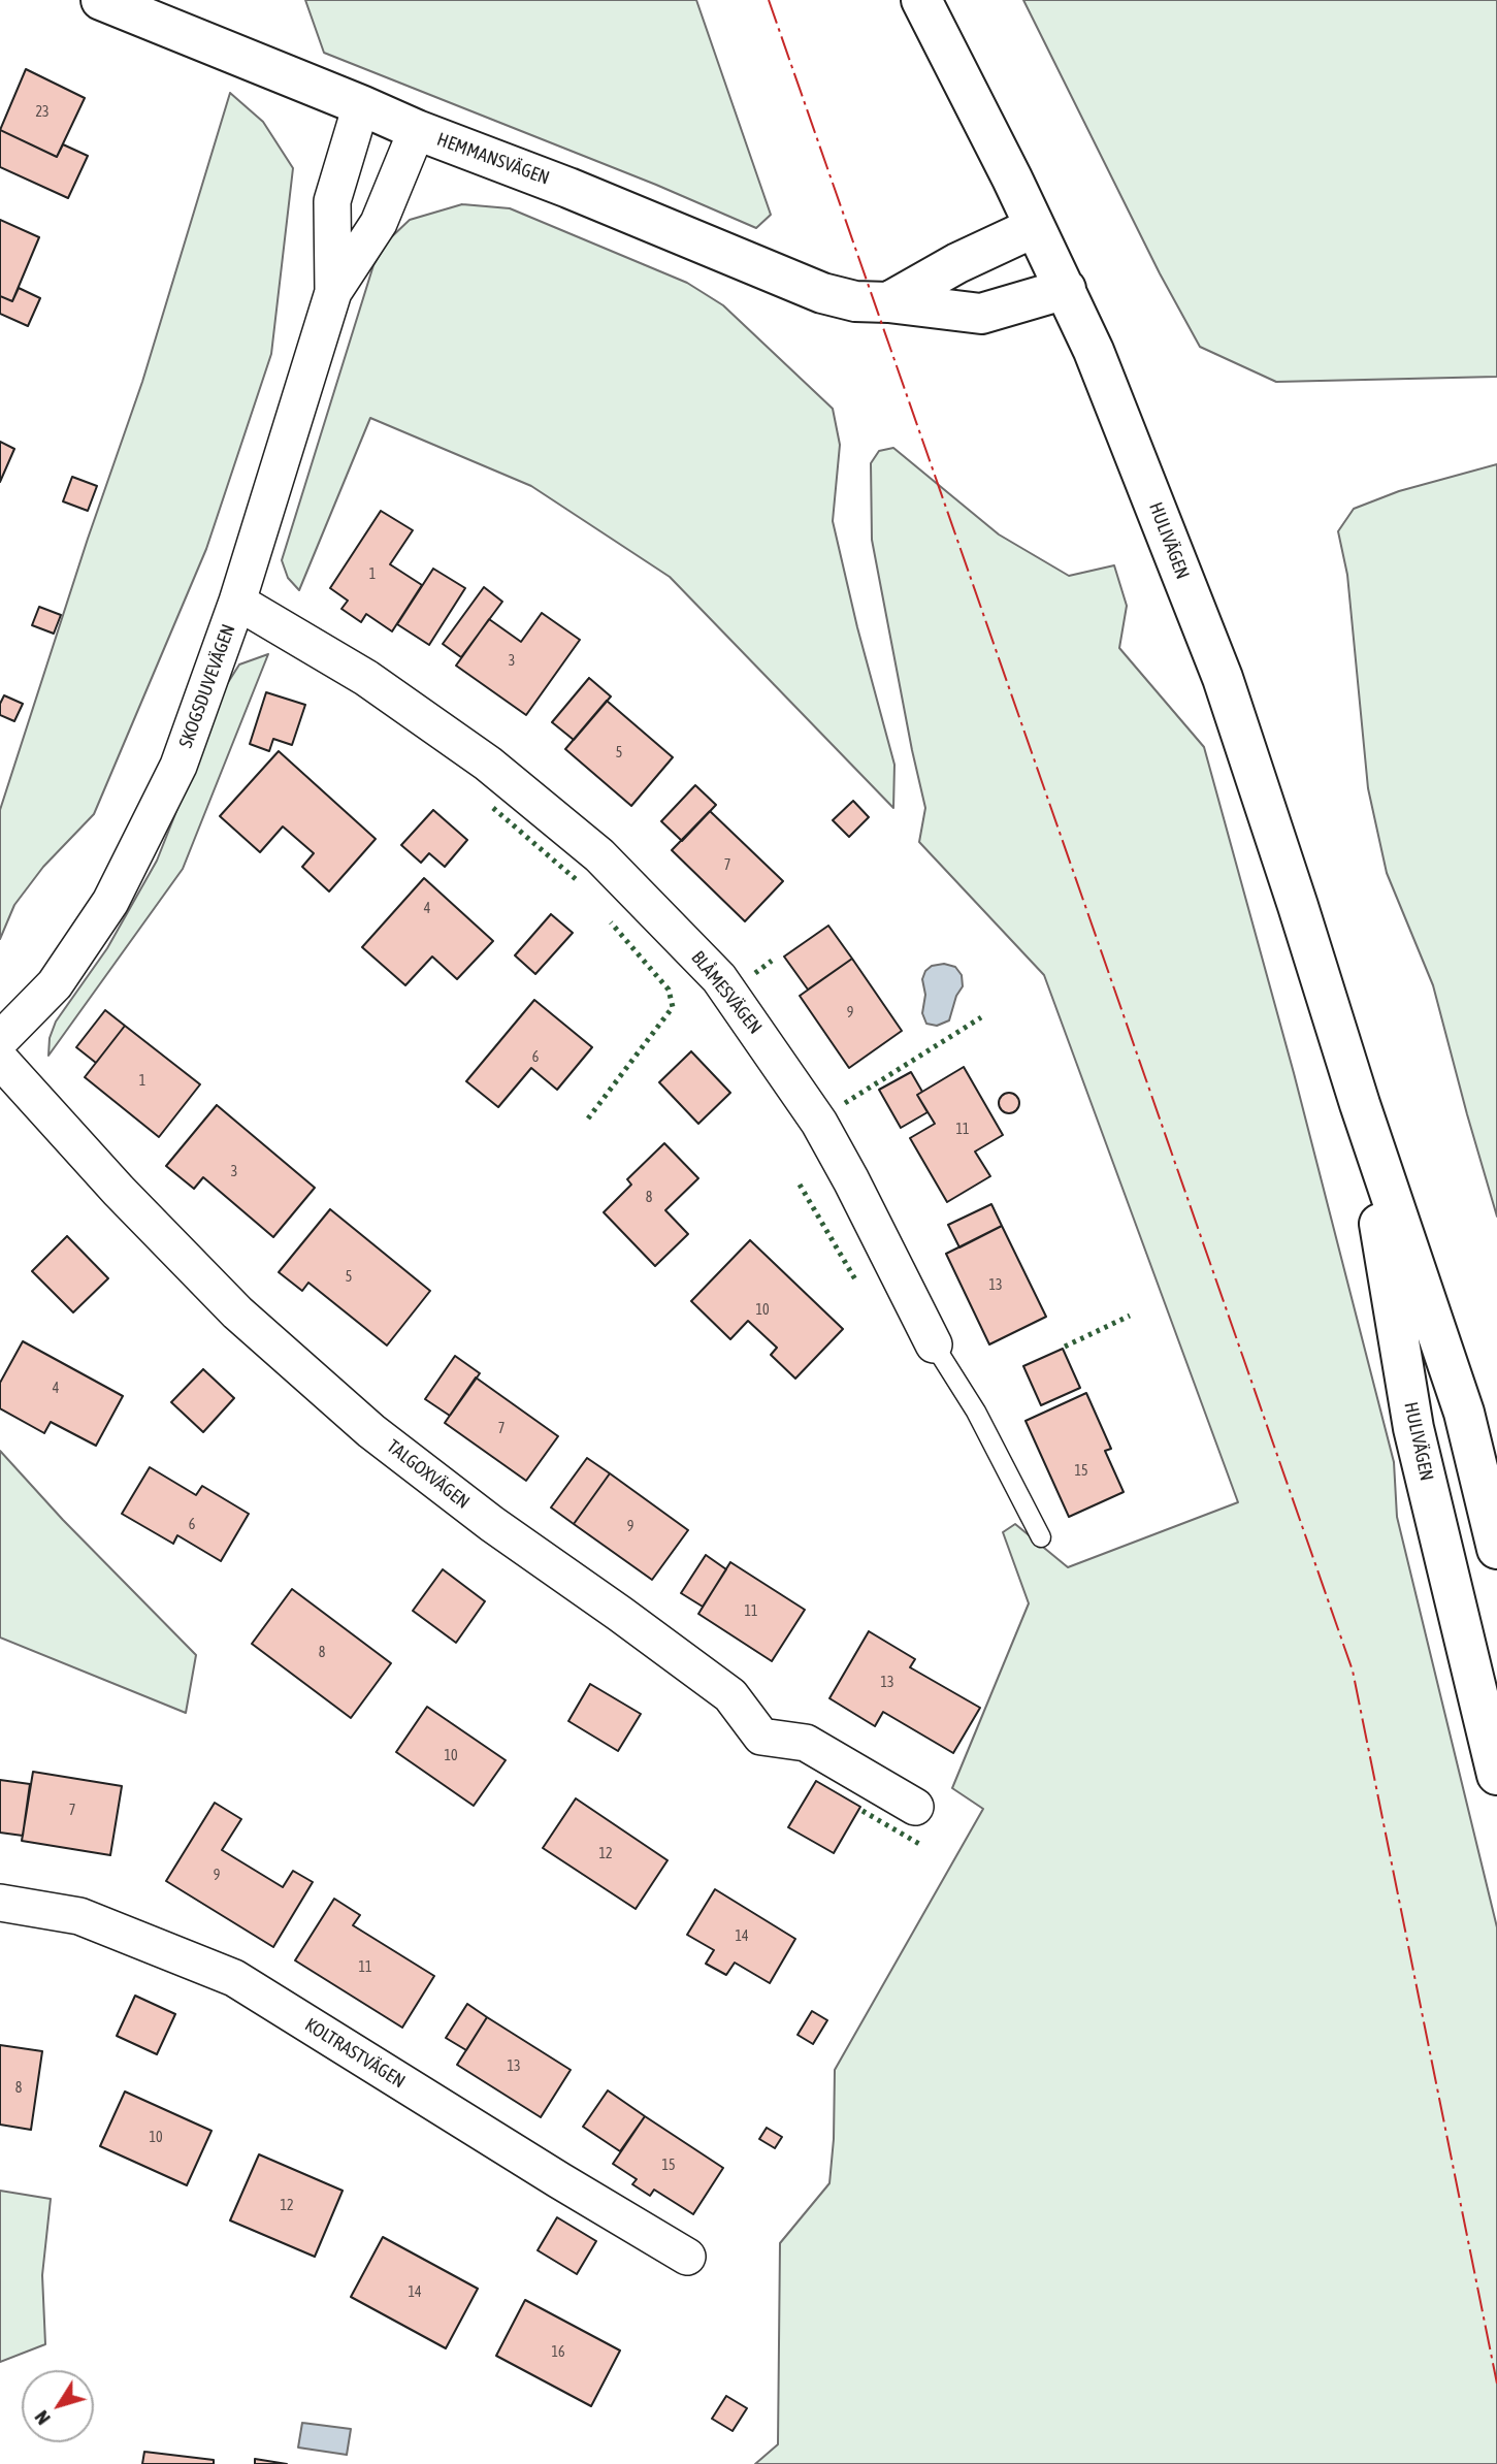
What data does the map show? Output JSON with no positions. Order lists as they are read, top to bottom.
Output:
{
  "streets": {
    "main road": ["HEMMANSVÄGEN", "HULIVÄGEN"],
    "street": [
      "SKOGSDUVEVÄGEN",
      "BLÅMESVÄGEN",
      "TALGOXVÄGEN",
      "KOLTRASTVÄGEN"
    ]
  },
  "crossings": [
    ["HEMMANSVÄGEN", "HULIVÄGEN"],
    ["HEMMANSVÄGEN", "SKOGSDUVEVÄGEN"],
    ["SKOGSDUVEVÄGEN", "BLÅMESVÄGEN"]
  ],
  "house_numbers": [
    "23",
    "1",
    "3",
    "5",
    "7",
    "4",
    "9",
    "6",
    "1",
    "11",
    "3",
    "8",
    "5",
    "13",
    "10",
    "4",
    "7",
    "15",
    "6",
    "9",
    "11",
    "8",
    "13",
    "10",
    "7",
    "12",
    "9",
    "14",
    "11",
    "13",
    "8",
    "10",
    "15",
    "12",
    "14",
    "16"
  ],
  "north": "bottom left"
}
